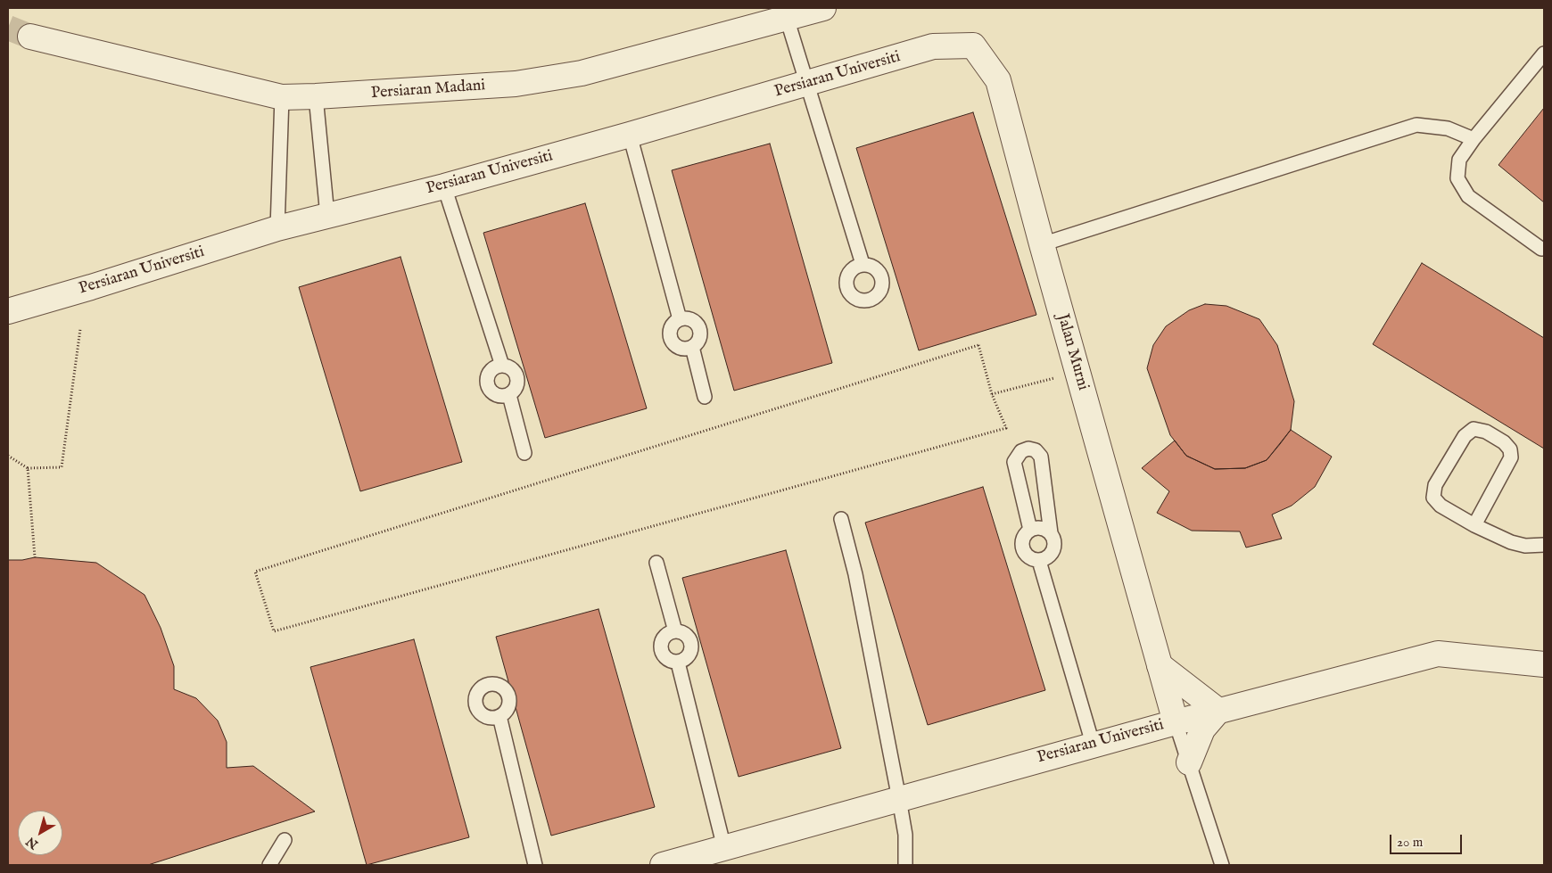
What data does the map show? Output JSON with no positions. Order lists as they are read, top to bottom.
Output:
{
  "streets": {
    "street": ["Persiaran Universiti", "Persiaran Madani", "Jalan Murni"]
  },
  "crossings": [
    ["Persiaran Universiti", "Jalan Murni"]
  ],
  "scale_bar": "20 m",
  "north": "bottom left"
}
